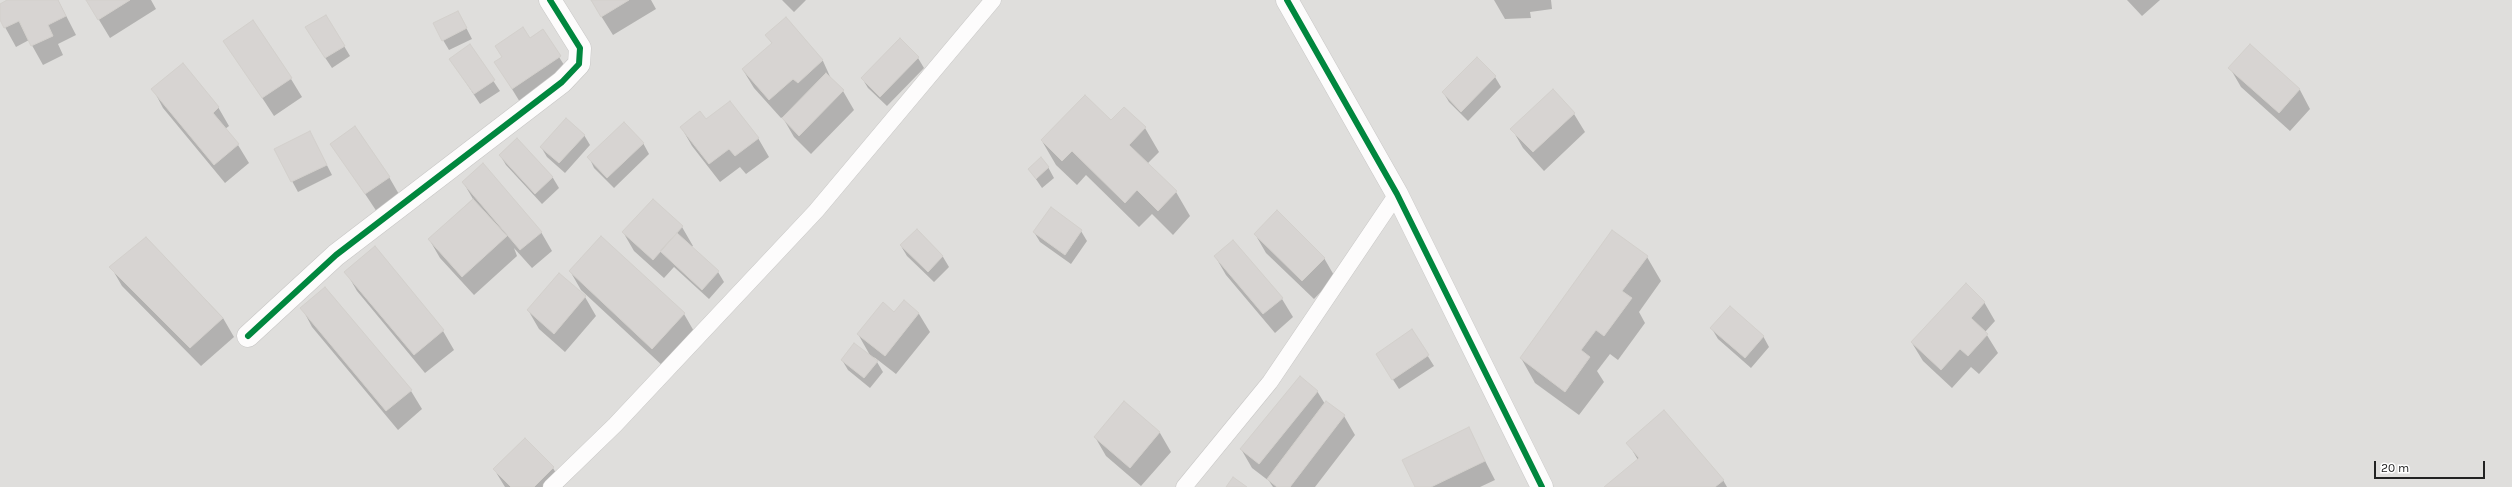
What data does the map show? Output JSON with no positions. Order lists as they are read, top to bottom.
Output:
{
  "scale_bar": "20 m"
}
